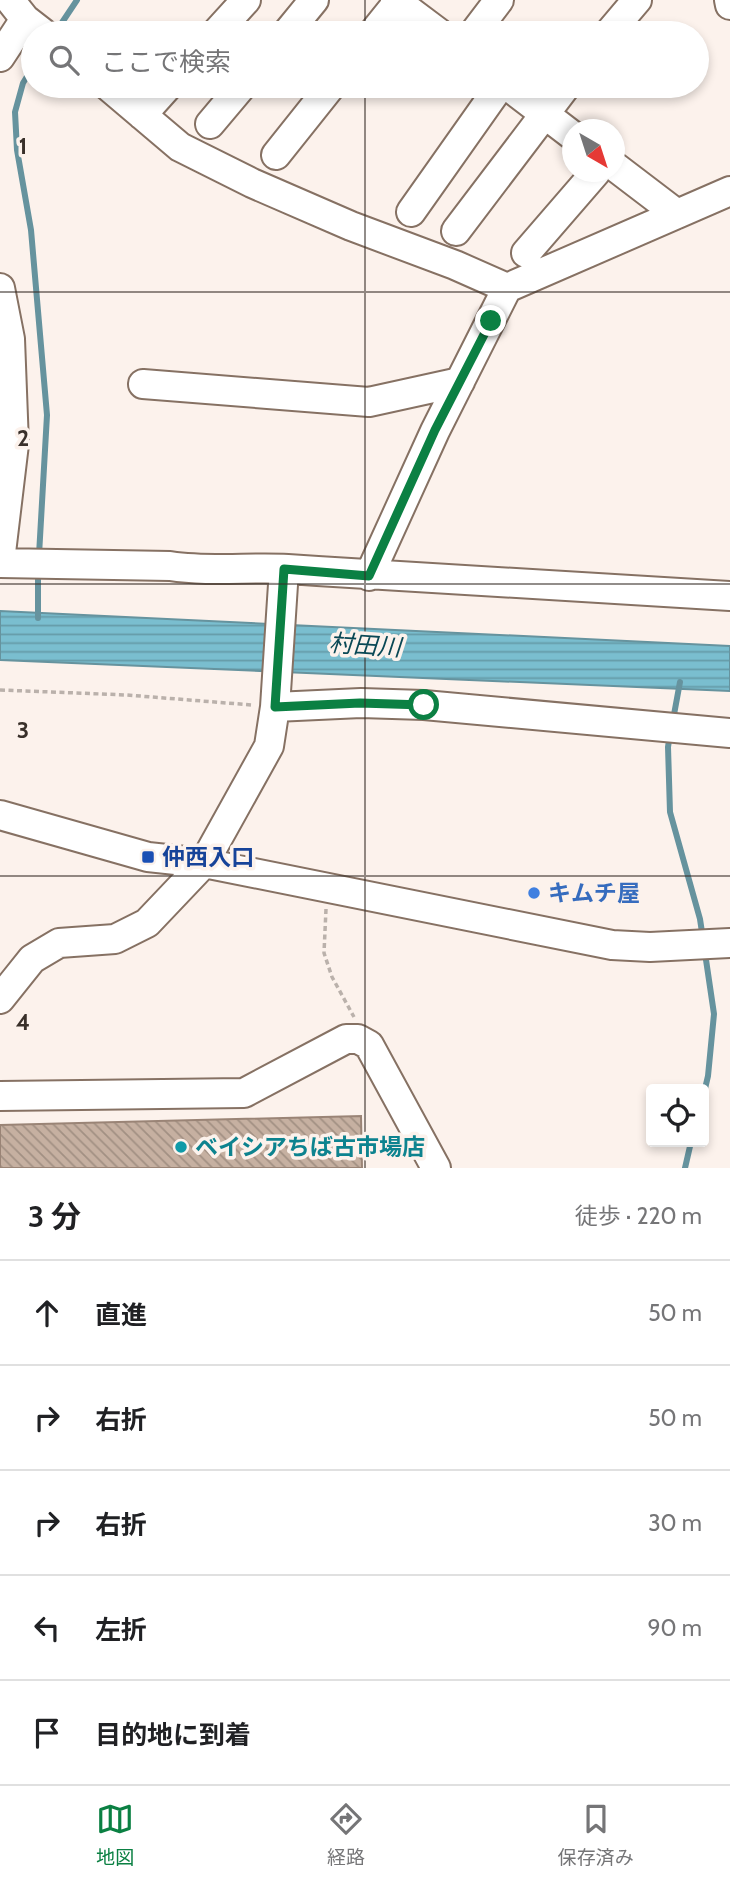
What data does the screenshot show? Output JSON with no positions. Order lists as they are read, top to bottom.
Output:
{
  "water": ["村田川"],
  "places": {
    "transit": ["仲西入口"],
    "other": ["キムチ屋", "ベイシアちば古市場店"]
  },
  "north": "bottom right",
  "page": {
    "search": "ここで検索",
    "heading": ["3 分", "徒歩 · 220 m"],
    "list": [
      ["直進", "50 m"],
      ["右折", "50 m"],
      ["右折", "30 m"],
      ["左折", "90 m"],
      "目的地に到着"
    ],
    "nav": ["地図", "経路", "保存済み"]
  },
  "grid": {
    "rows": [
      "1",
      "2",
      "3",
      "4"
    ]
  }
}
